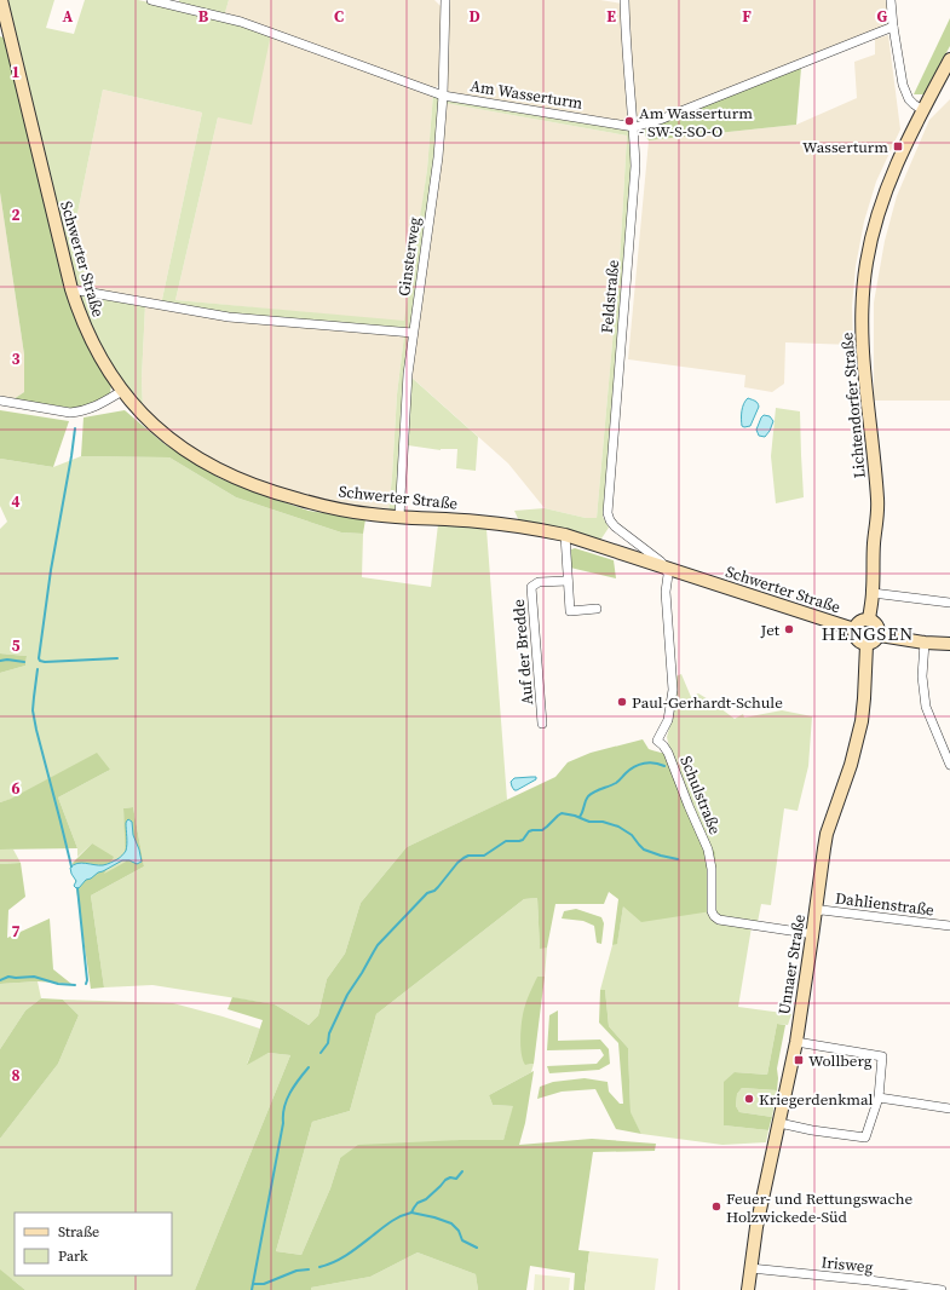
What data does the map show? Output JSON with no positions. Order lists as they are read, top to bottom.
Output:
{
  "streets": {
    "main road": ["Schwerter Straße", "Lichtendorfer Straße", "Unnaer Straße"],
    "street": [
      "Am Wasserturm",
      "Ginsterweg",
      "Feldstraße",
      "Auf der Bredde",
      "Schulstraße",
      "Dahlienstraße",
      "Irisweg"
    ]
  },
  "crossings": [
    ["Am Wasserturm", "Ginsterweg"],
    ["Am Wasserturm", "Feldstraße"],
    ["Ginsterweg", "Schwerter Straße"],
    ["Schwerter Straße", "Feldstraße"],
    ["Schwerter Straße", "Lichtendorfer Straße"],
    ["Schwerter Straße", "Schulstraße"],
    ["Schwerter Straße", "Unnaer Straße"],
    ["Feldstraße", "Schulstraße"],
    ["Lichtendorfer Straße", "Unnaer Straße"],
    ["Dahlienstraße", "Unnaer Straße"],
    ["Unnaer Straße", "Irisweg"]
  ],
  "districts": ["HENGSEN"],
  "places": {
    "other": [
      "Am Wasserturm - SW-S-SO-O",
      "Jet",
      "Paul-Gerhardt-Schule",
      "Kriegerdenkmal",
      "Feuer- und Rettungswache Holzwickede-Süd"
    ],
    "transit": ["Wasserturm", "Wollberg"]
  },
  "legend": ["Straße", "Park"],
  "grid": {
    "columns": [
      "A",
      "B",
      "C",
      "D",
      "E",
      "F",
      "G"
    ],
    "rows": [
      "1",
      "2",
      "3",
      "4",
      "5",
      "6",
      "7",
      "8"
    ]
  }
}
